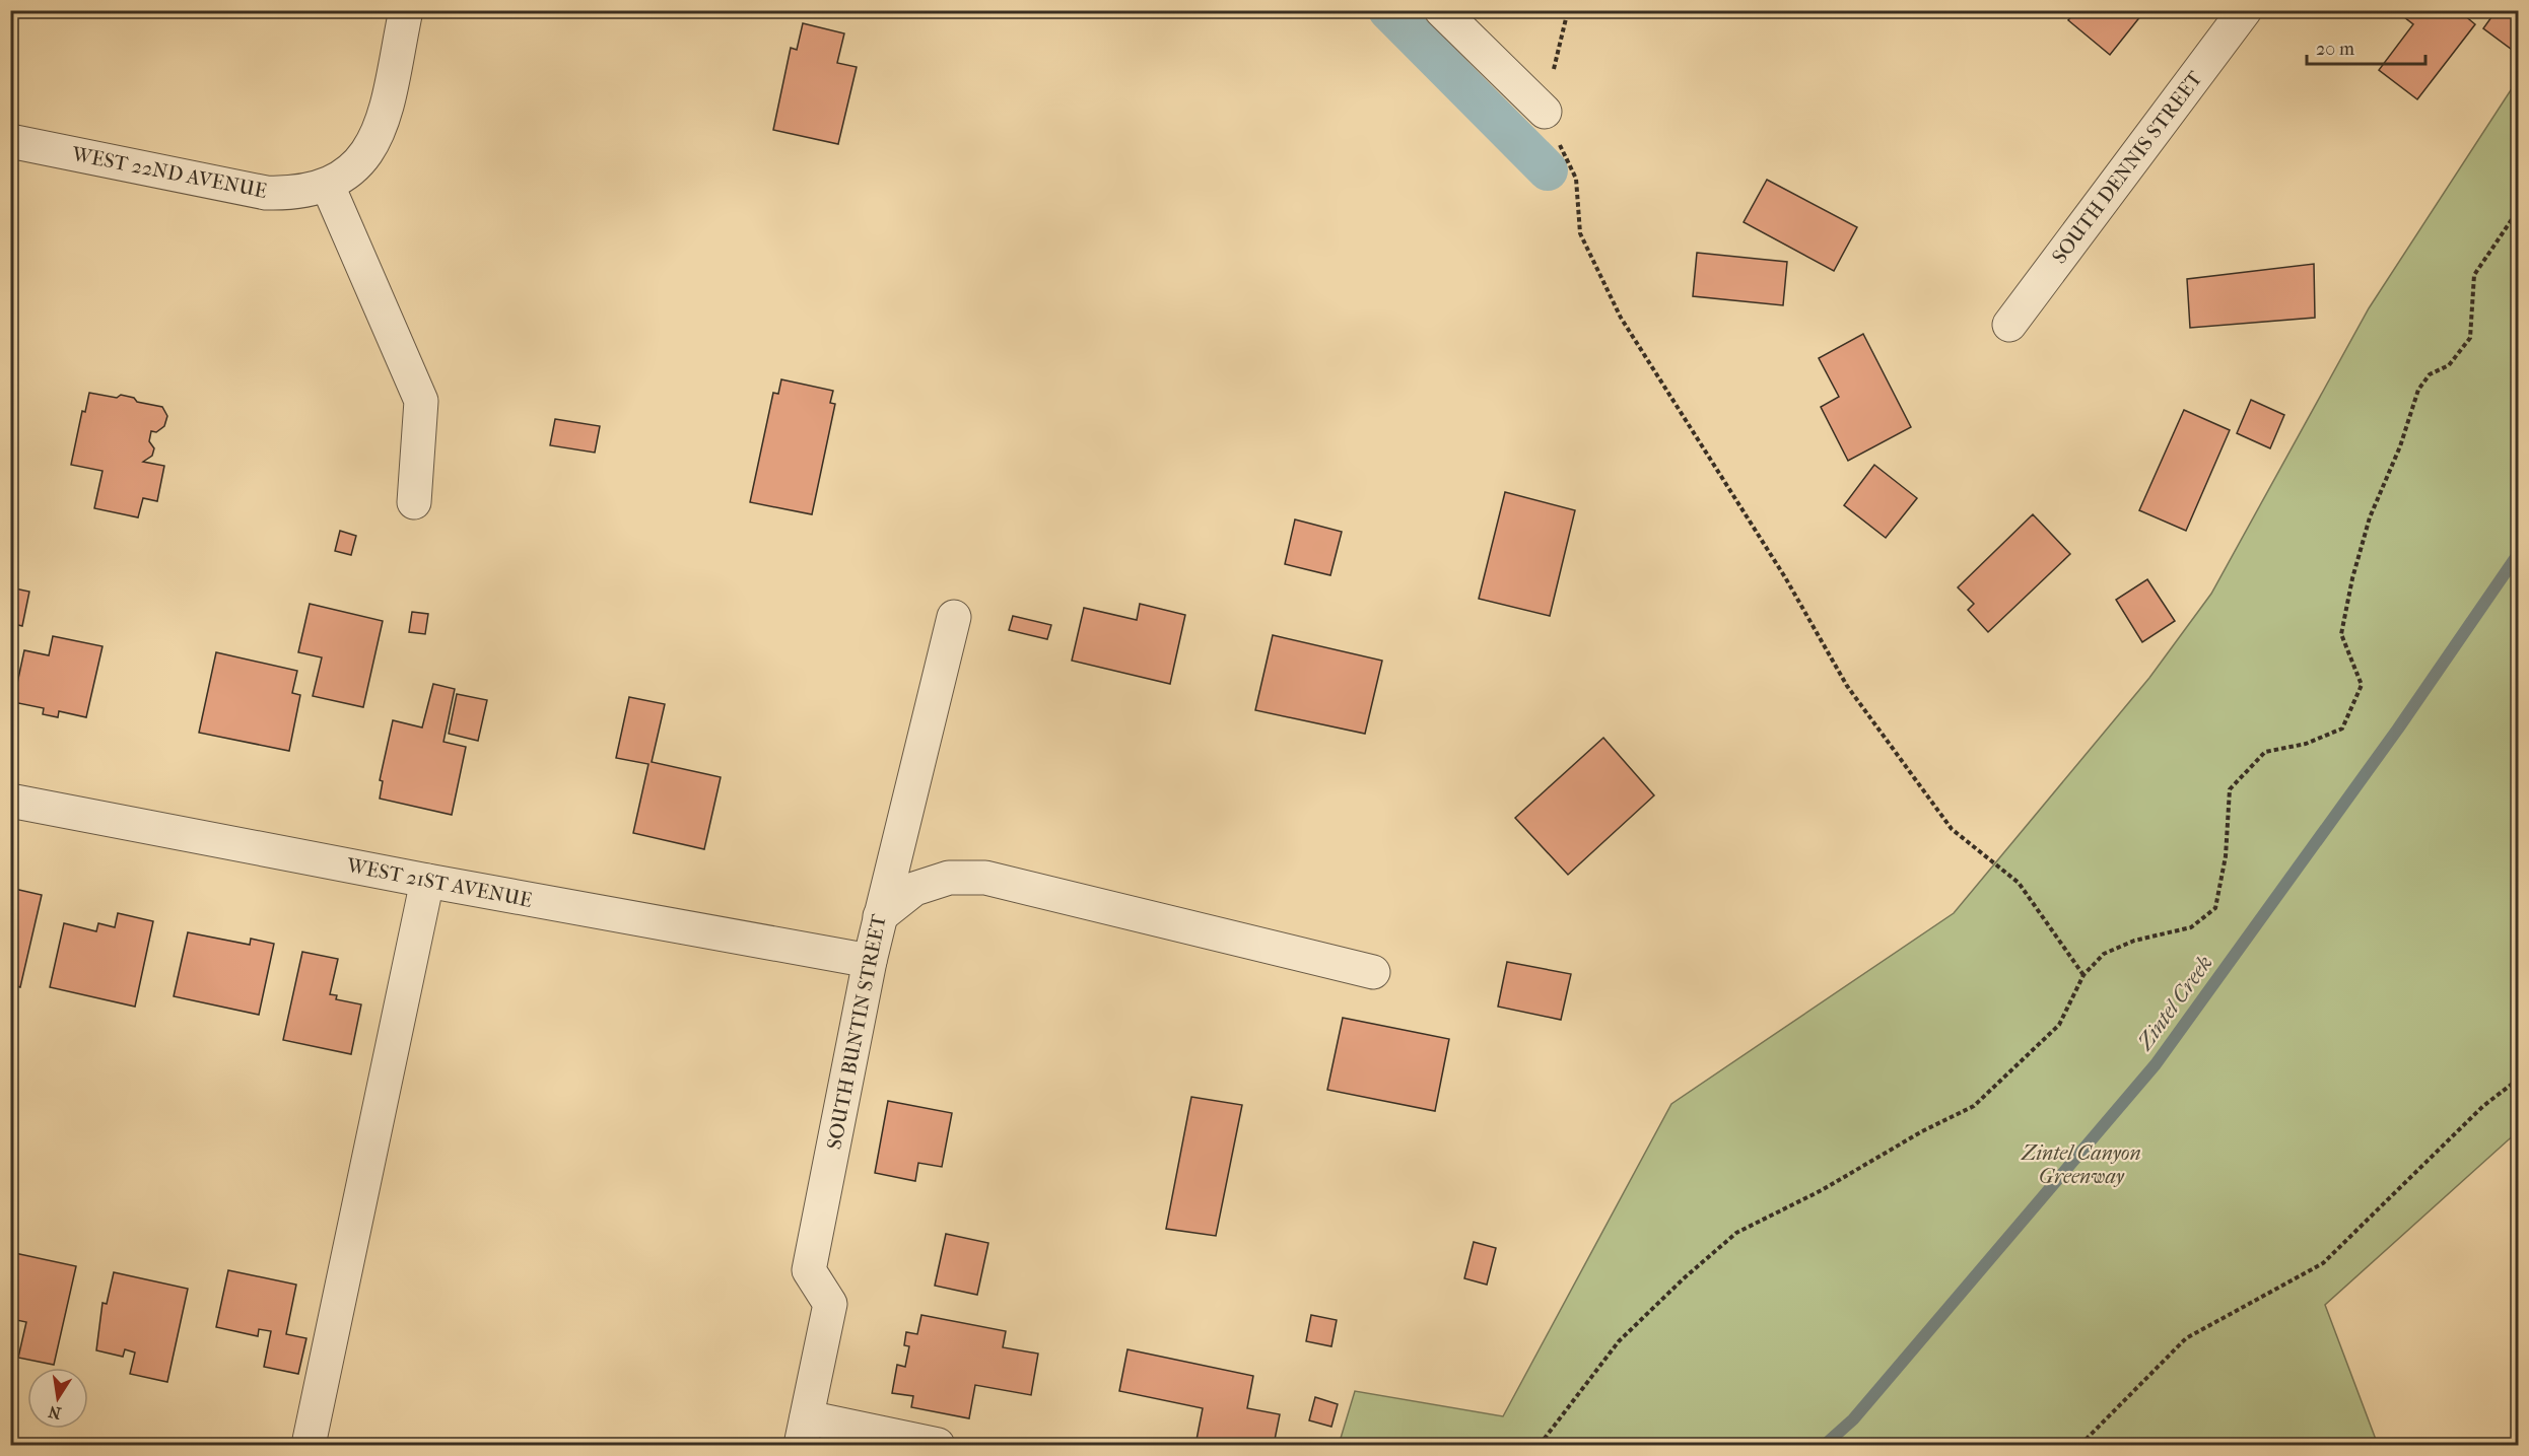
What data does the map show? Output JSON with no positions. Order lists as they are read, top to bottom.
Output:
{
  "streets": {
    "street": [
      "SOUTH DENNIS STREET",
      "WEST 22ND AVENUE",
      "WEST 21ST AVENUE",
      "SOUTH BUNTIN STREET"
    ]
  },
  "crossings": [
    ["WEST 21ST AVENUE", "SOUTH BUNTIN STREET"]
  ],
  "water": ["Zintel Creek"],
  "parks": ["Zintel Canyon Greenway"],
  "scale_bar": "20 m",
  "north": "bottom"
}
